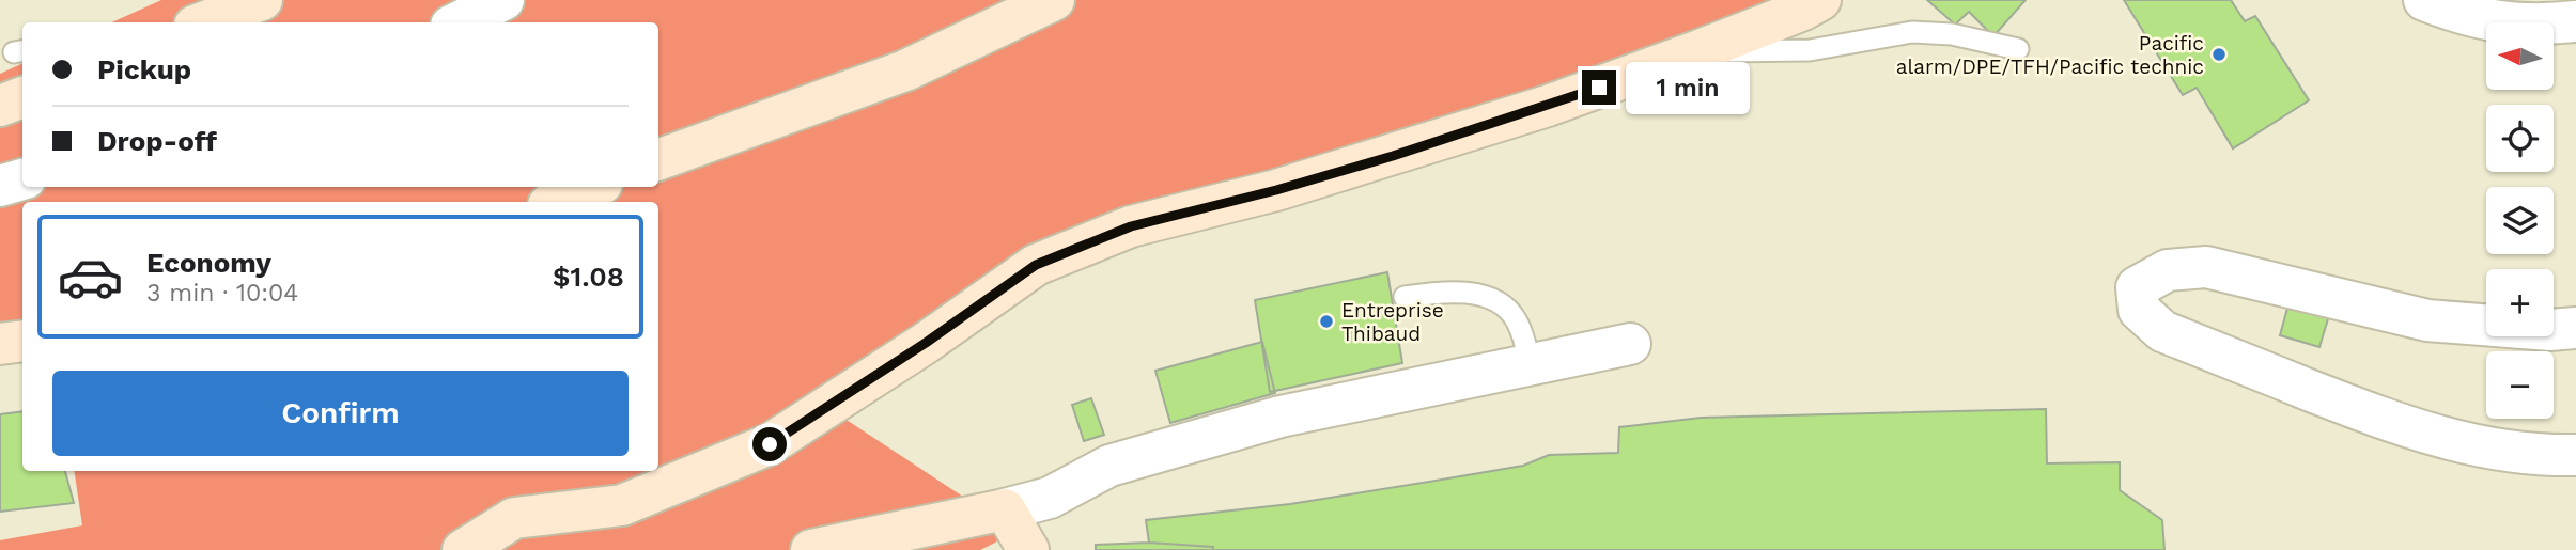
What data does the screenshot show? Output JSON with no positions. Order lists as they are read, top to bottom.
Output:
{
  "places": ["Pacific alarm/DPE/TFH/Pacific technic", "Entreprise Thibaud"],
  "north": "left",
  "page": {
    "map_buttons": ["+", "−"],
    "banner": ["Pickup", "Drop-off"],
    "bubble": "1 min",
    "list": [
      {
        "name": "Economy",
        "note": "3 min · 10:04",
        "value": "$1.08"
      }
    ],
    "buttons": "Confirm"
  }
}
